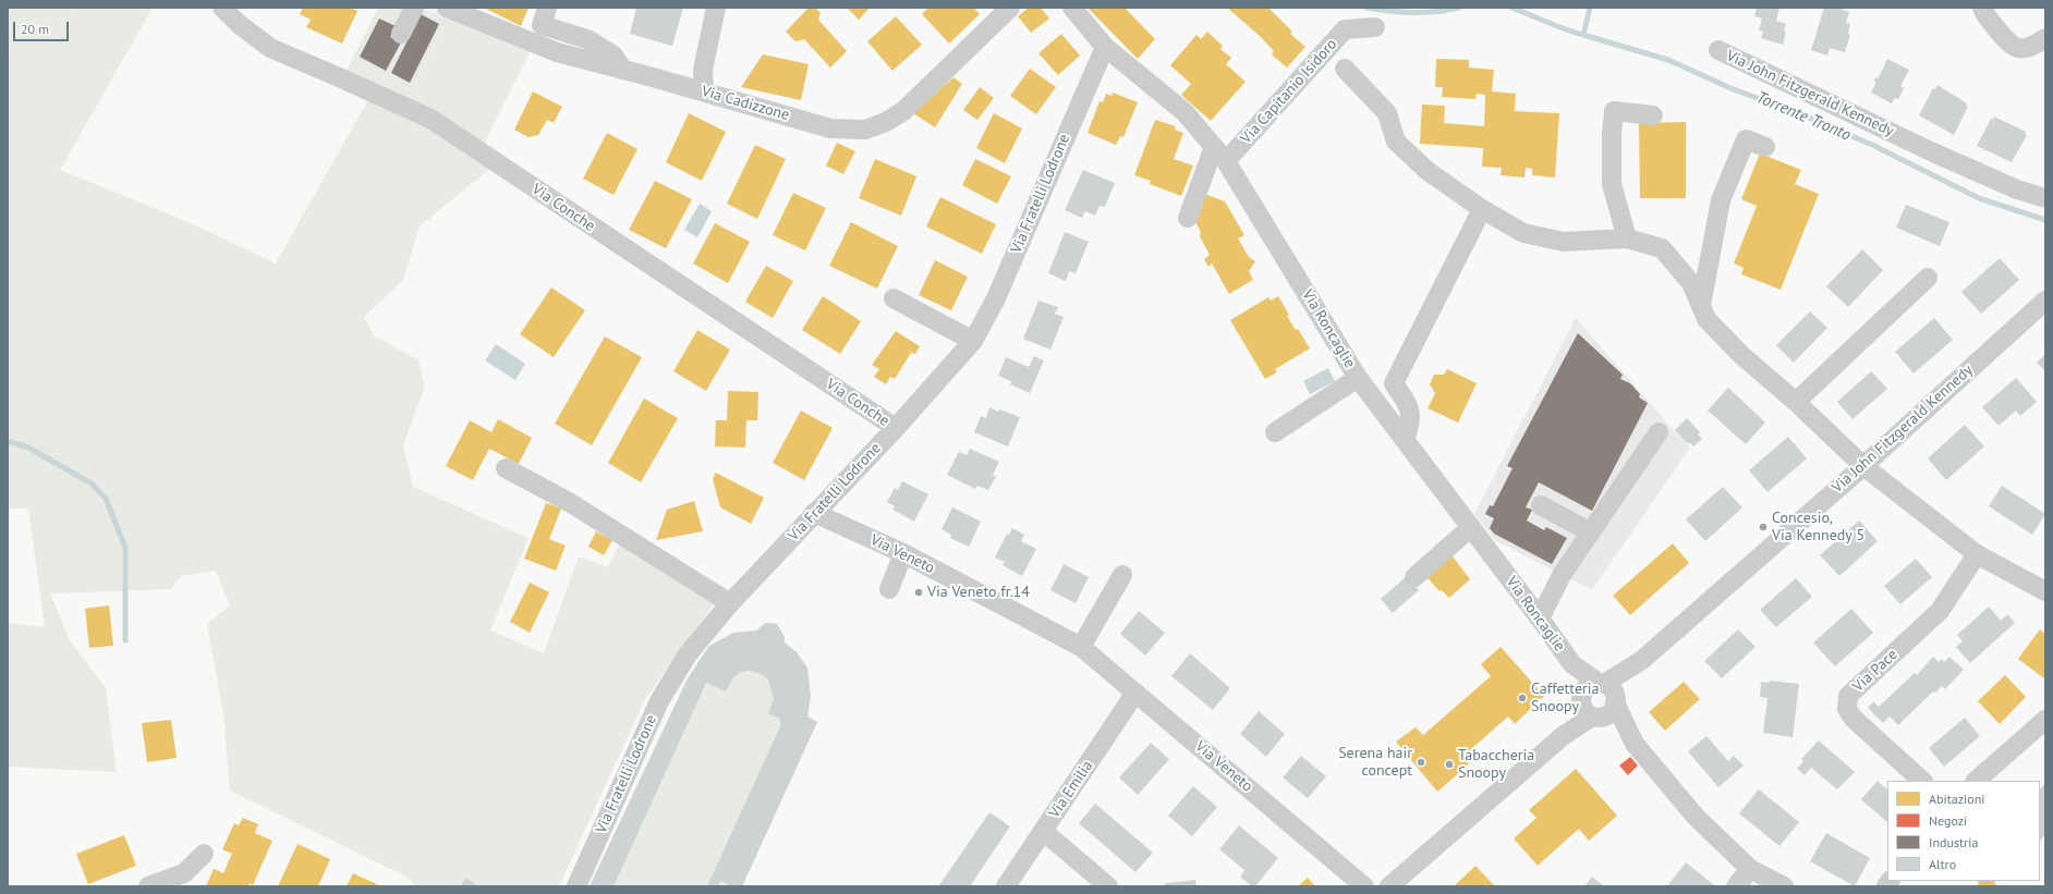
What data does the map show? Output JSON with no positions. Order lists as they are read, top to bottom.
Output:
{
  "streets": {
    "street": [
      "Via Capitanio Isidoro",
      "Via John Fitzgerald Kennedy",
      "Via Cadizzone",
      "Via Fratelli Lodrone",
      "Via Conche",
      "Via Roncaglie",
      "Via Veneto",
      "Via Pace",
      "Via Emilia"
    ]
  },
  "crossings": [
    ["Via Capitanio Isidoro", "Via Roncaglie"],
    ["Via John Fitzgerald Kennedy", "Via Roncaglie"],
    ["Via Fratelli Lodrone", "Via Conche"],
    ["Via Fratelli Lodrone", "Via Roncaglie"],
    ["Via Fratelli Lodrone", "Via Veneto"],
    ["Via Veneto", "Via Emilia"]
  ],
  "water": ["Torrente Tronto"],
  "places": [
    "Concesio, Via Kennedy 5",
    "Via Veneto fr.14",
    "Caffetteria Snoopy",
    "Serena hair concept",
    "Tabaccheria Snoopy"
  ],
  "legend": [
    "Abitazioni",
    "Negozi",
    "Industria",
    "Altro"
  ],
  "scale_bar": "20 m"
}
